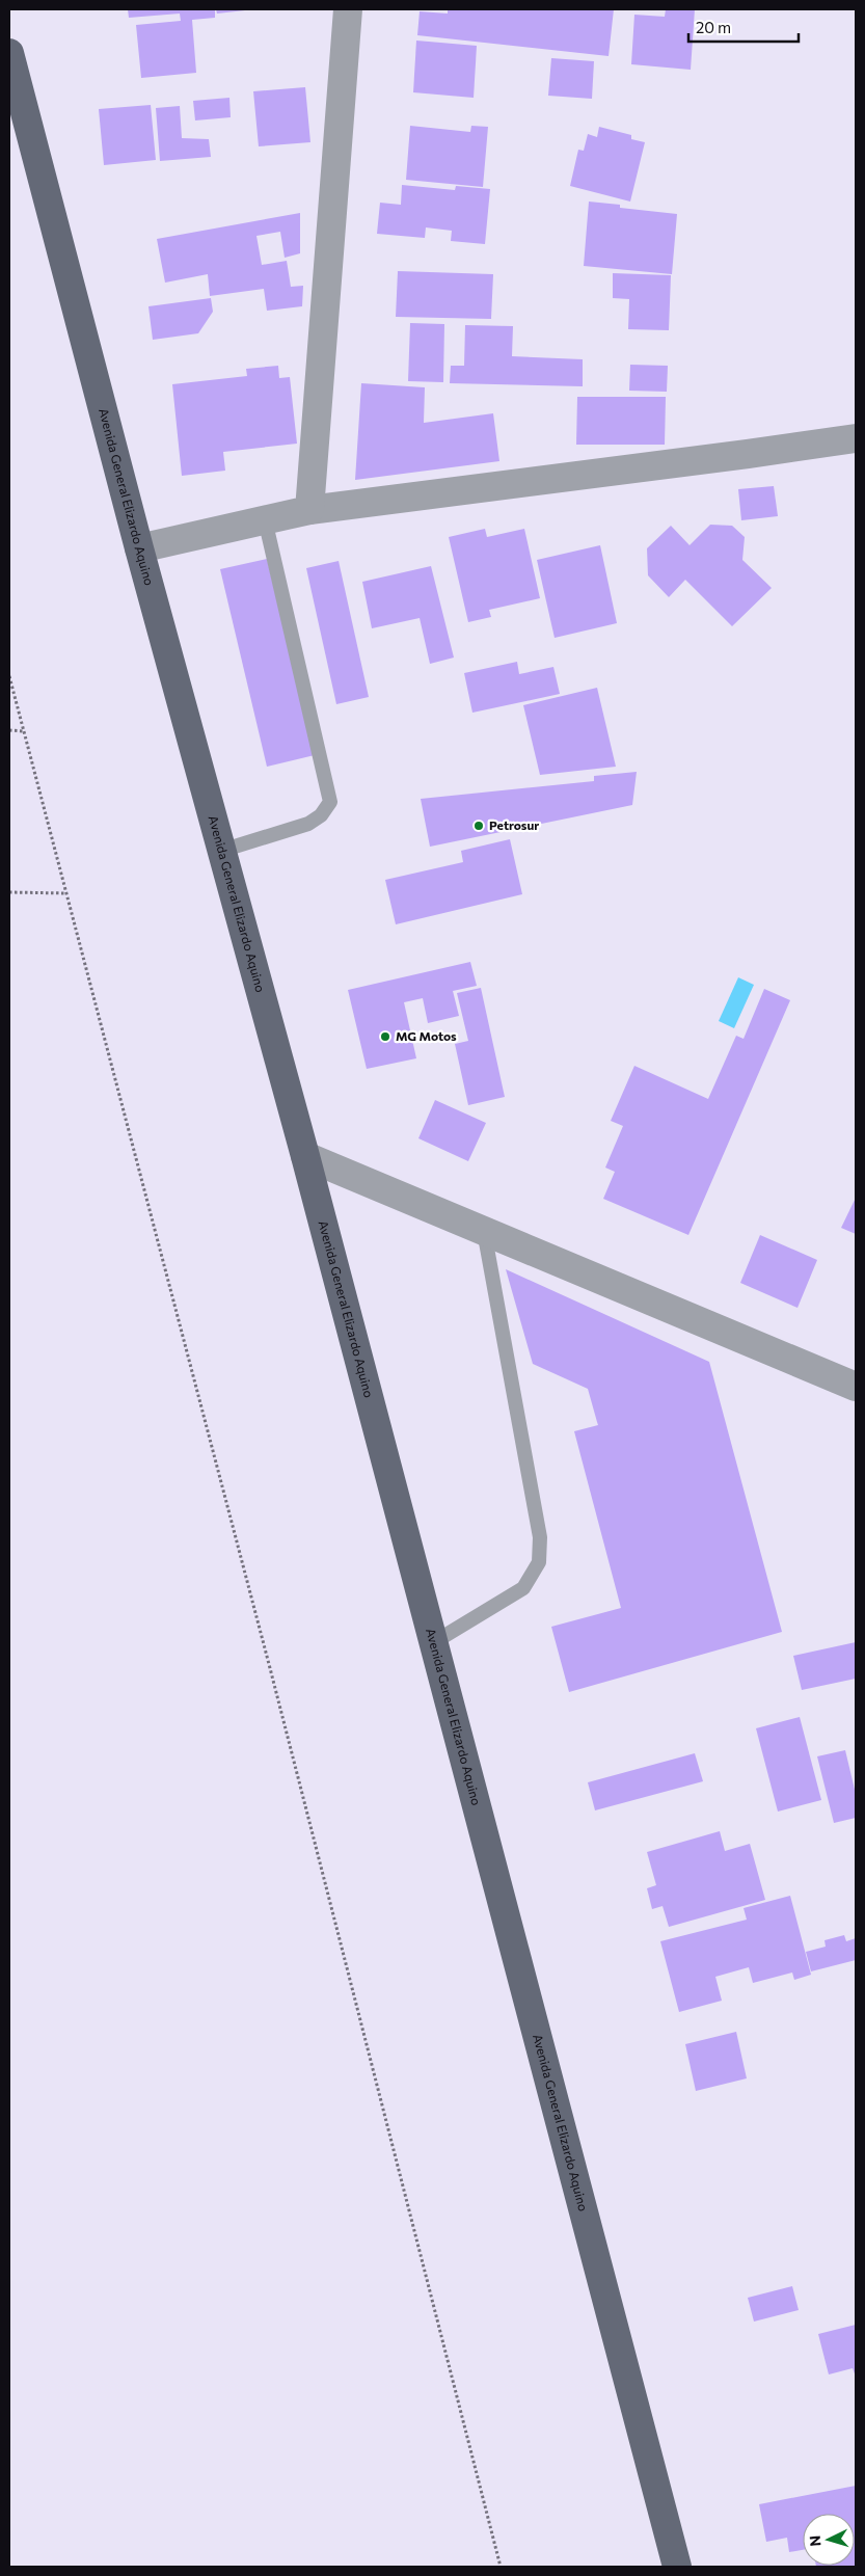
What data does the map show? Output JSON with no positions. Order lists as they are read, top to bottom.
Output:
{
  "streets": {
    "main road": ["Avenida General Elizardo Aquino"]
  },
  "places": ["Petrosur", "MG Motos"],
  "scale_bar": "20 m",
  "north": "left"
}
